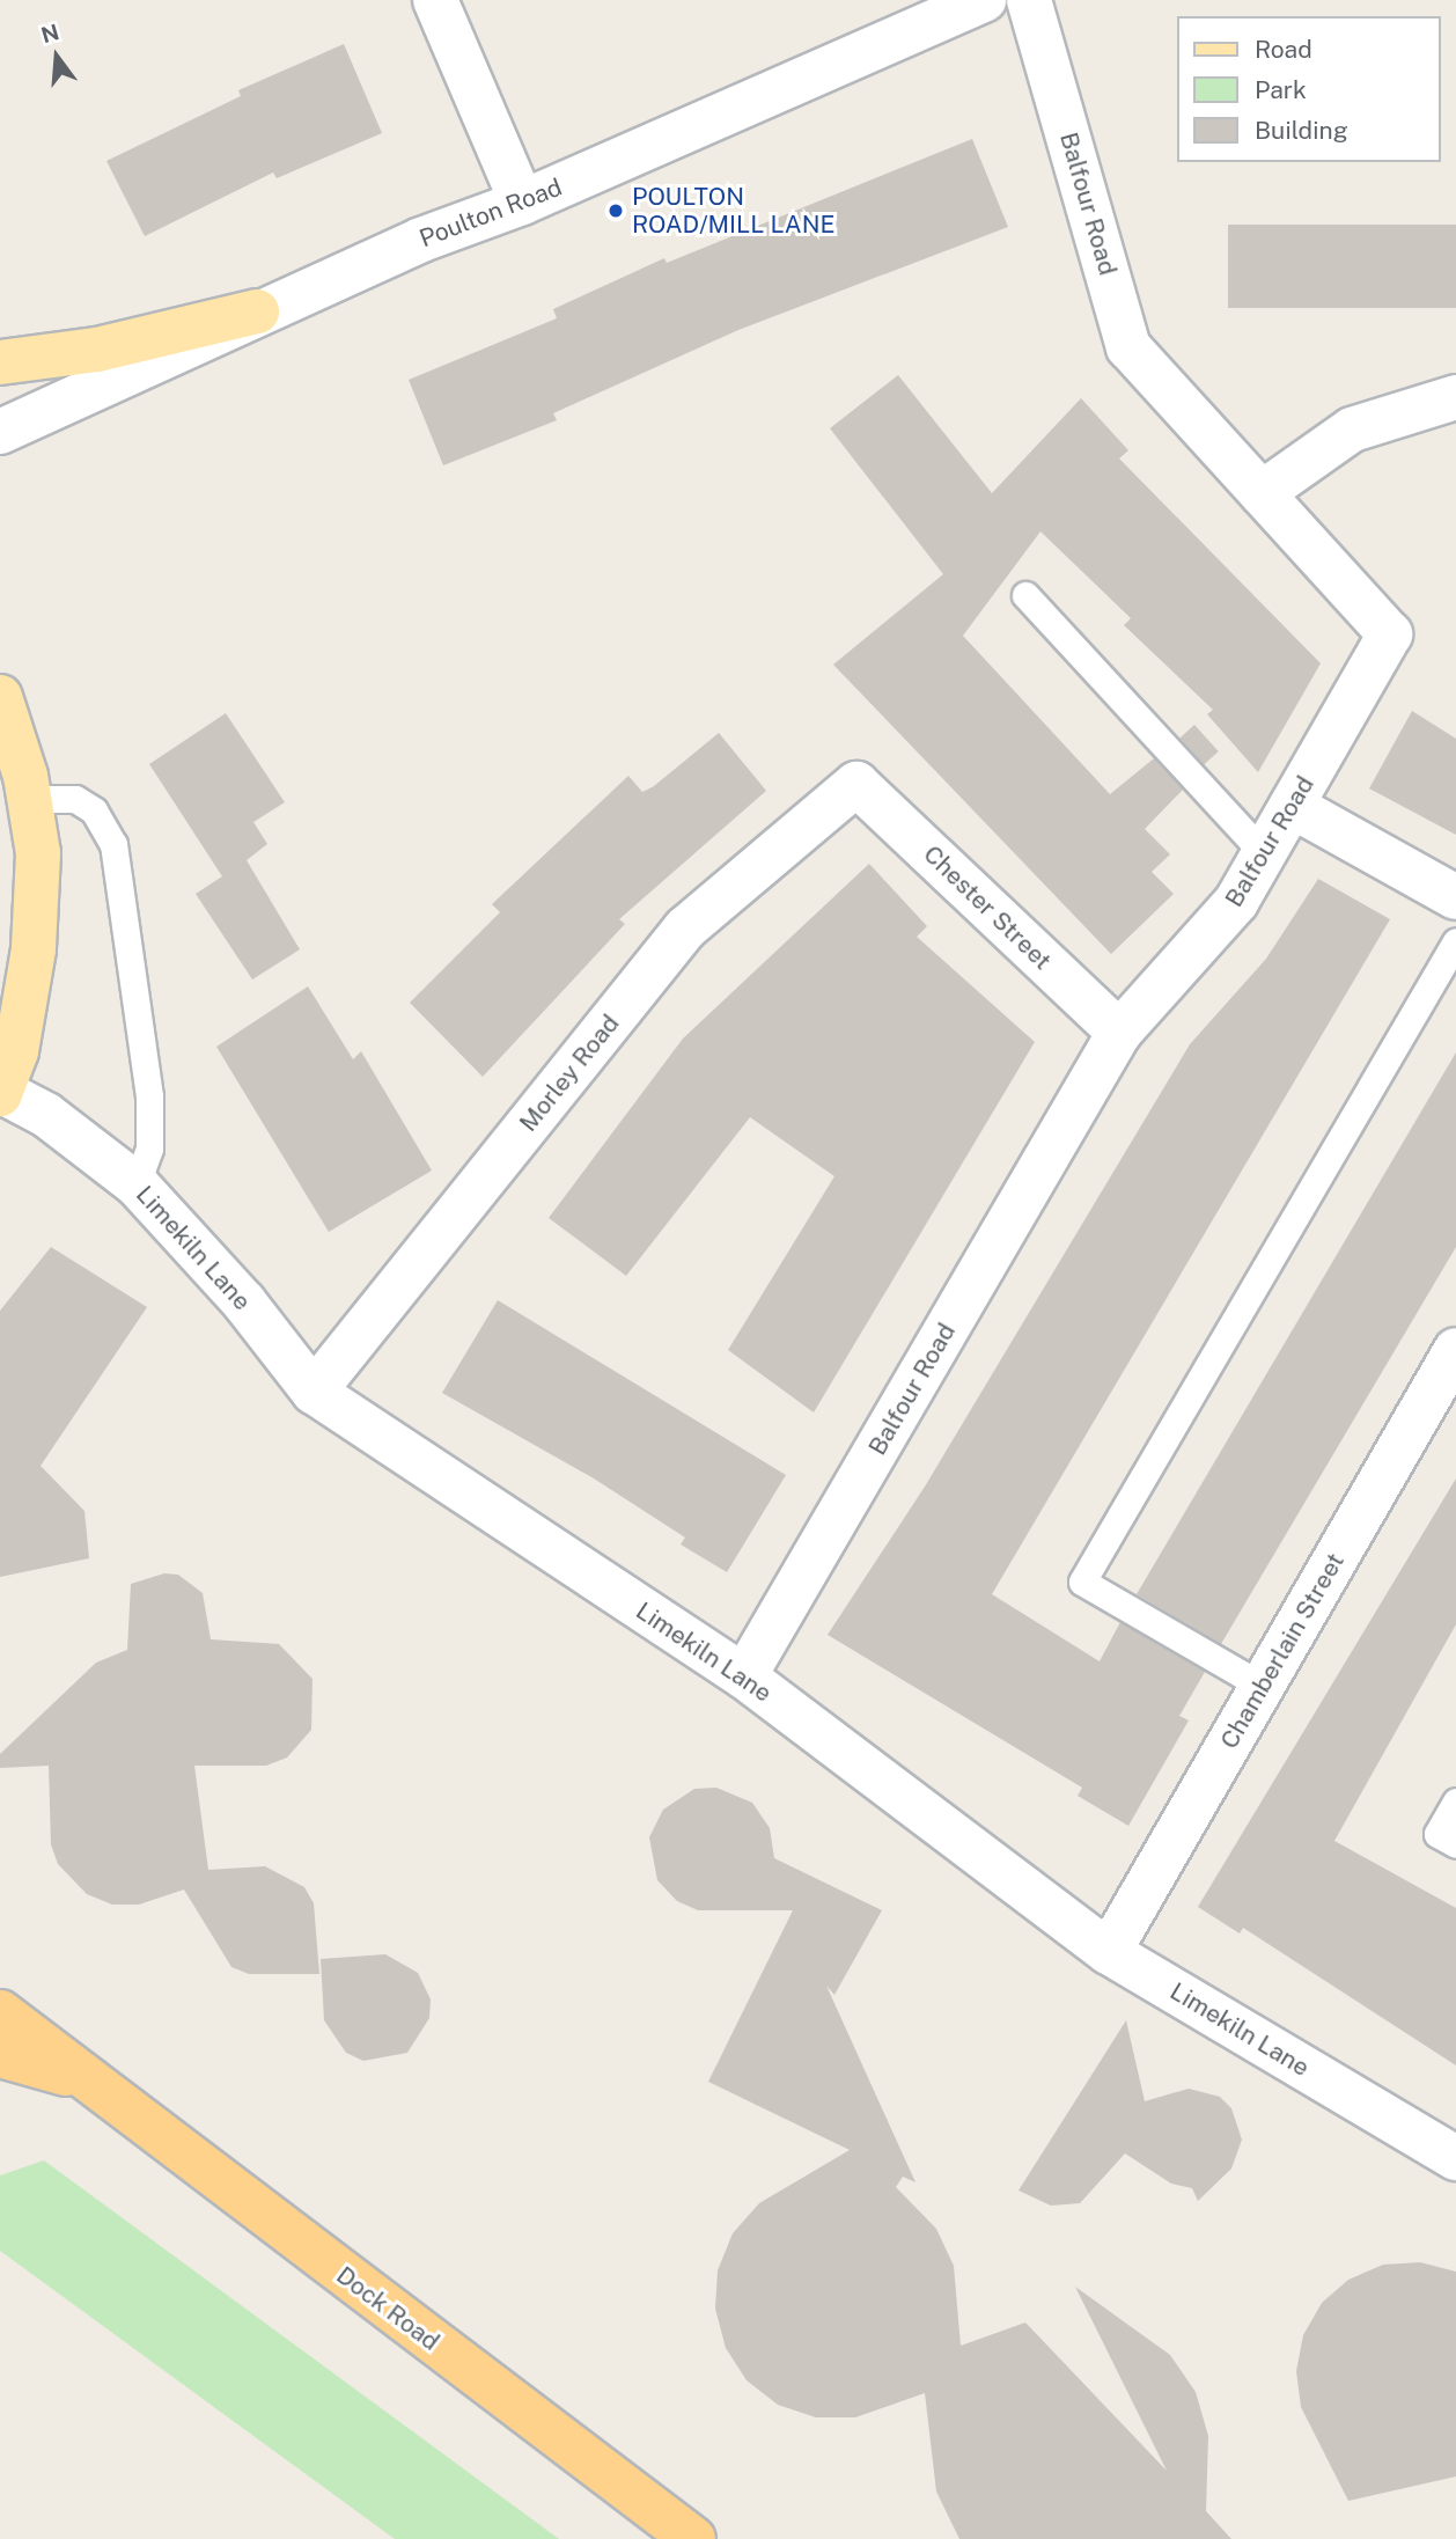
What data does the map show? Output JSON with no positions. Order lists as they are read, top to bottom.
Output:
{
  "streets": {
    "highway": ["Dock Road"],
    "street": [
      "Balfour Road",
      "Poulton Road",
      "Chester Street",
      "Morley Road",
      "Limekiln Lane",
      "Chamberlain Street"
    ]
  },
  "crossings": [
    ["Balfour Road", "Chester Street"],
    ["Balfour Road", "Limekiln Lane"],
    ["Chester Street", "Morley Road"],
    ["Morley Road", "Limekiln Lane"],
    ["Limekiln Lane", "Chamberlain Street"]
  ],
  "places": ["POULTON ROAD/MILL LANE"],
  "legend": ["Road", "Park", "Building"],
  "north": "top"
}
